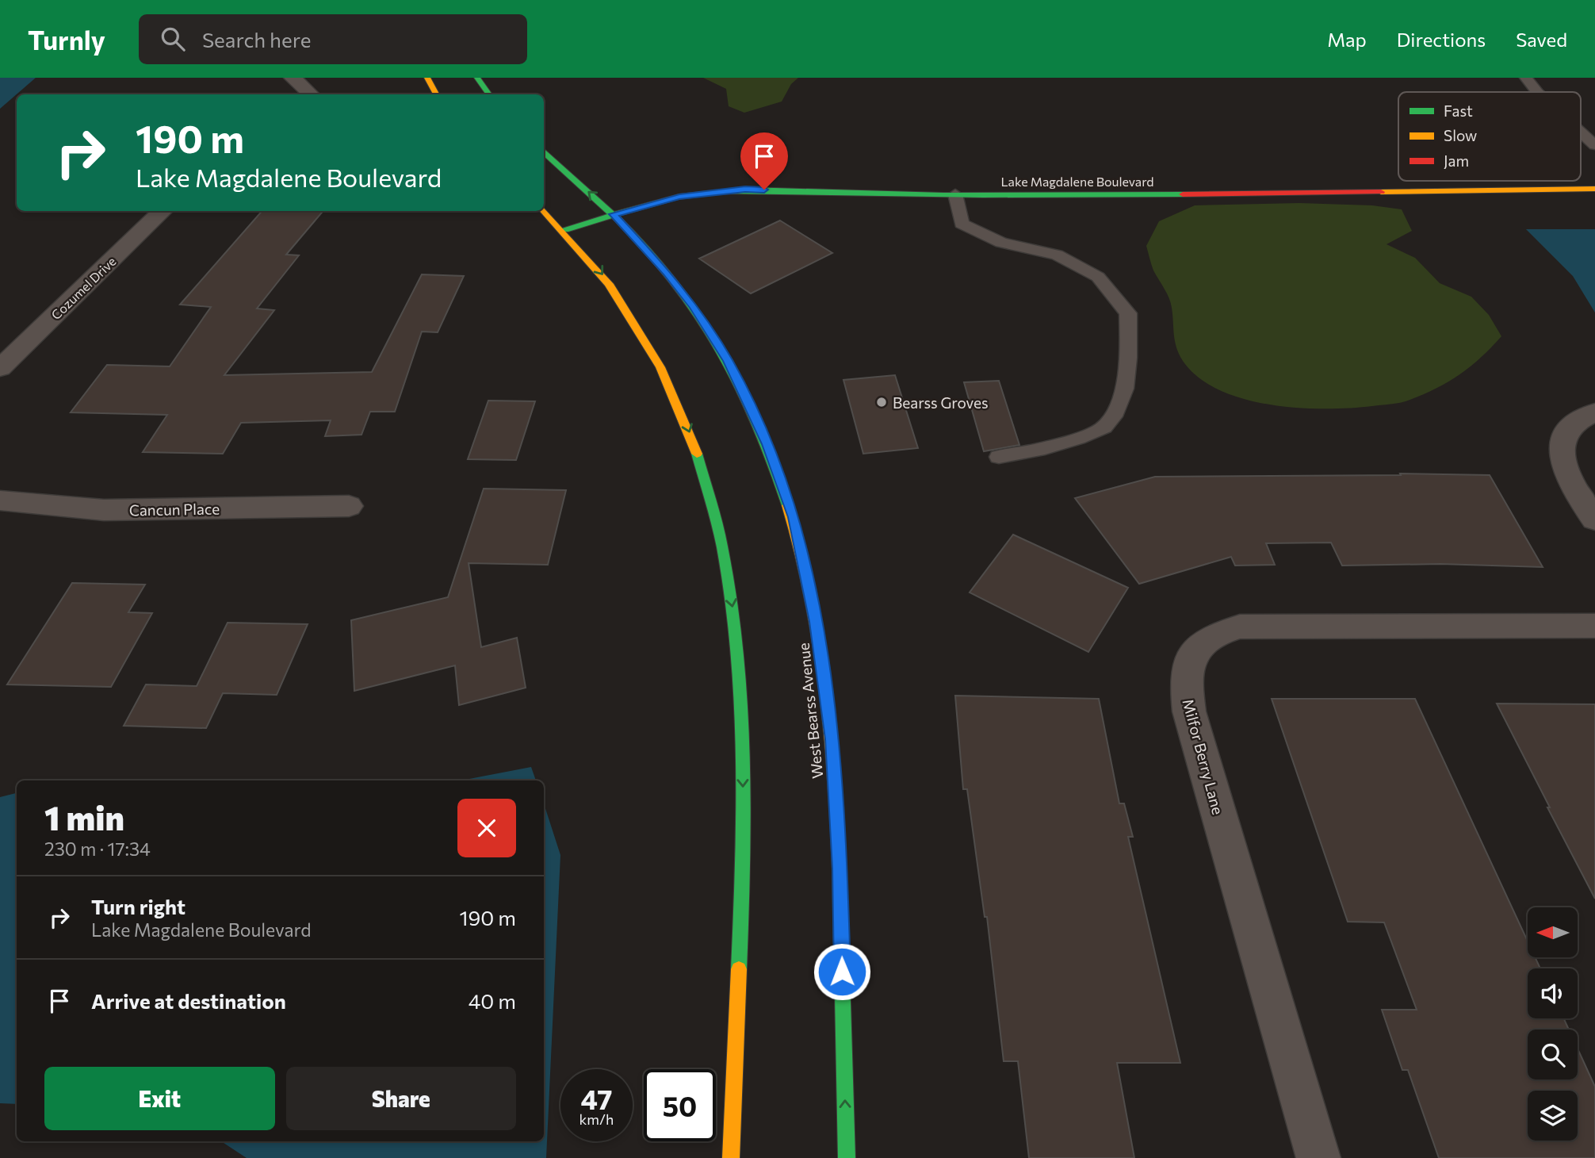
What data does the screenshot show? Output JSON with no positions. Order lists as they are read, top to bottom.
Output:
{
  "streets": {
    "main road": ["Lake Magdalene Boulevard", "West Bearss Avenue"],
    "street": ["Cozumel Drive", "Cancun Place", "Milfor Berry Lane"]
  },
  "crossings": [
    ["Lake Magdalene Boulevard", "West Bearss Avenue"]
  ],
  "places": ["Bearss Groves"],
  "legend": ["Fast", "Slow", "Jam"],
  "north": "left",
  "page": {
    "header": "Turnly",
    "search": "Search here",
    "nav": ["Map", "Directions", "Saved"],
    "turn": ["190 m", "Lake Magdalene Boulevard"],
    "heading": ["1 min", "230 m · 17:34"],
    "list": [
      {
        "name": "Turn right",
        "note": "Lake Magdalene Boulevard",
        "value": "190 m"
      },
      {
        "name": "Arrive at destination",
        "value": "40 m"
      }
    ],
    "buttons": ["Exit", "Share"],
    "speed": "47 km/h",
    "limit": "50"
  }
}
